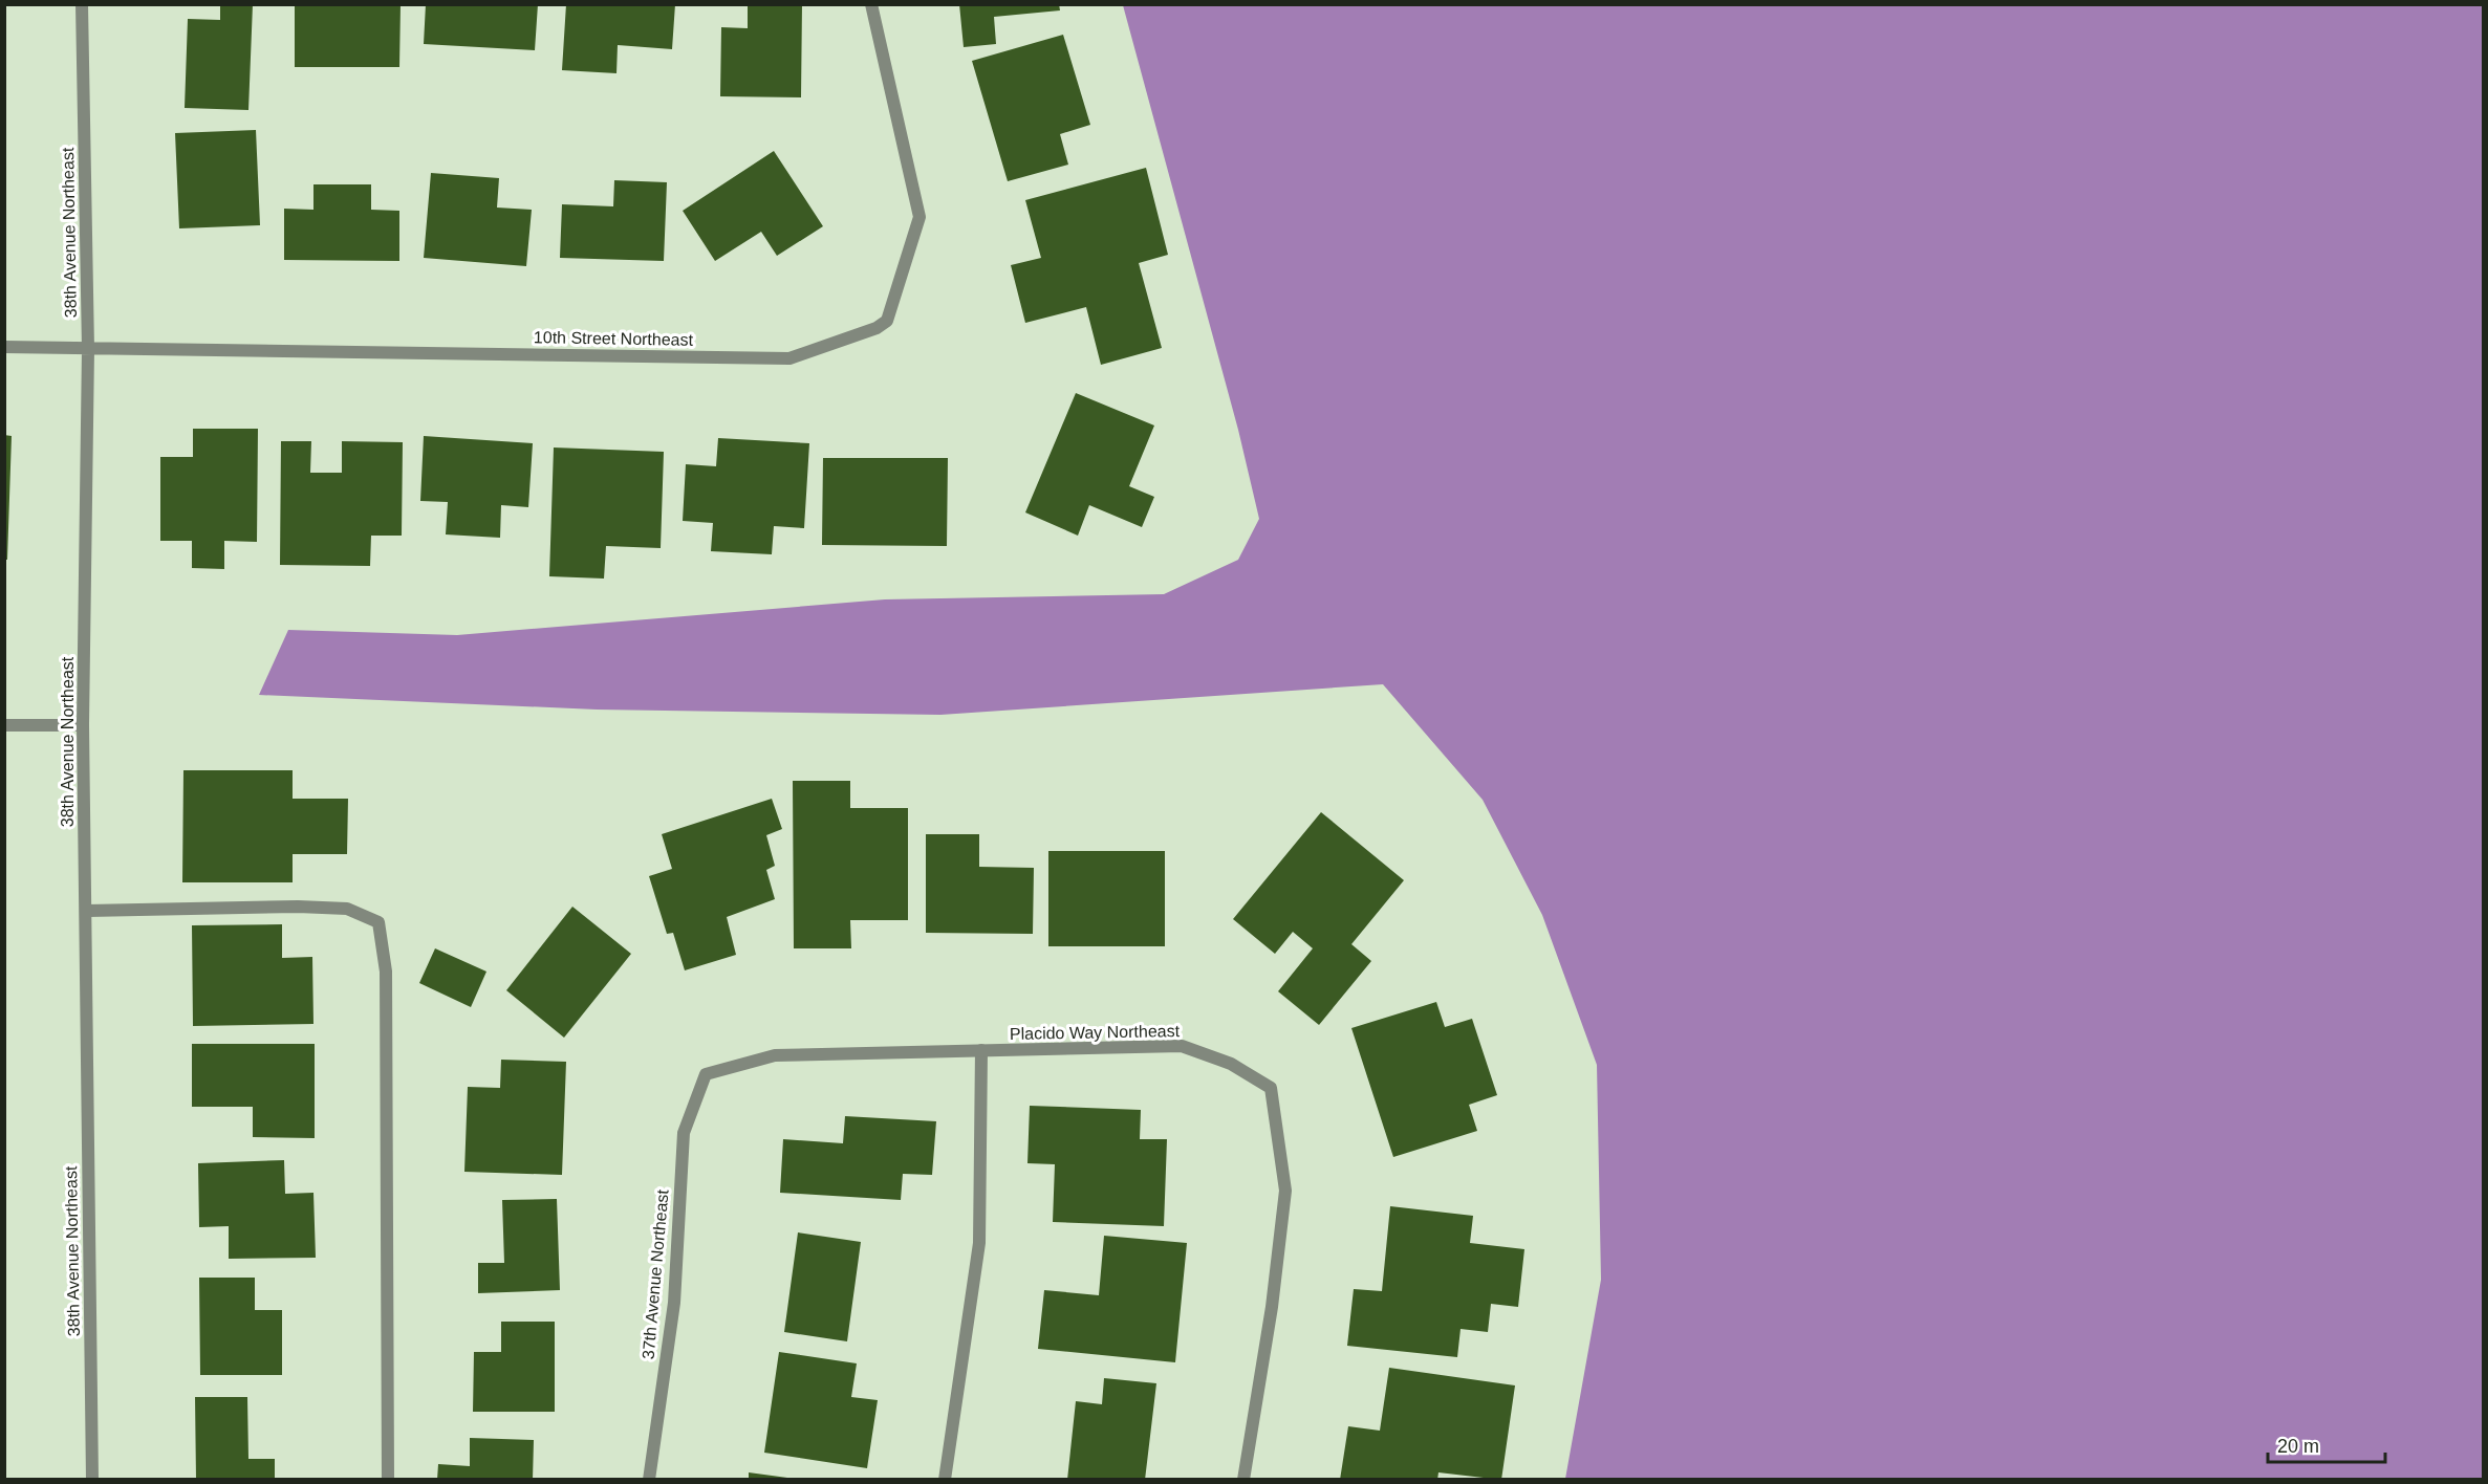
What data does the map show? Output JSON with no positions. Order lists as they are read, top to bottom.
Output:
{
  "streets": {
    "street": [
      "38th Avenue Northeast",
      "10th Street Northeast",
      "Placido Way Northeast",
      "37th Avenue Northeast"
    ]
  },
  "crossings": [
    ["38th Avenue Northeast", "10th Street Northeast"],
    ["Placido Way Northeast", "37th Avenue Northeast"]
  ],
  "scale_bar": "20 m"
}
